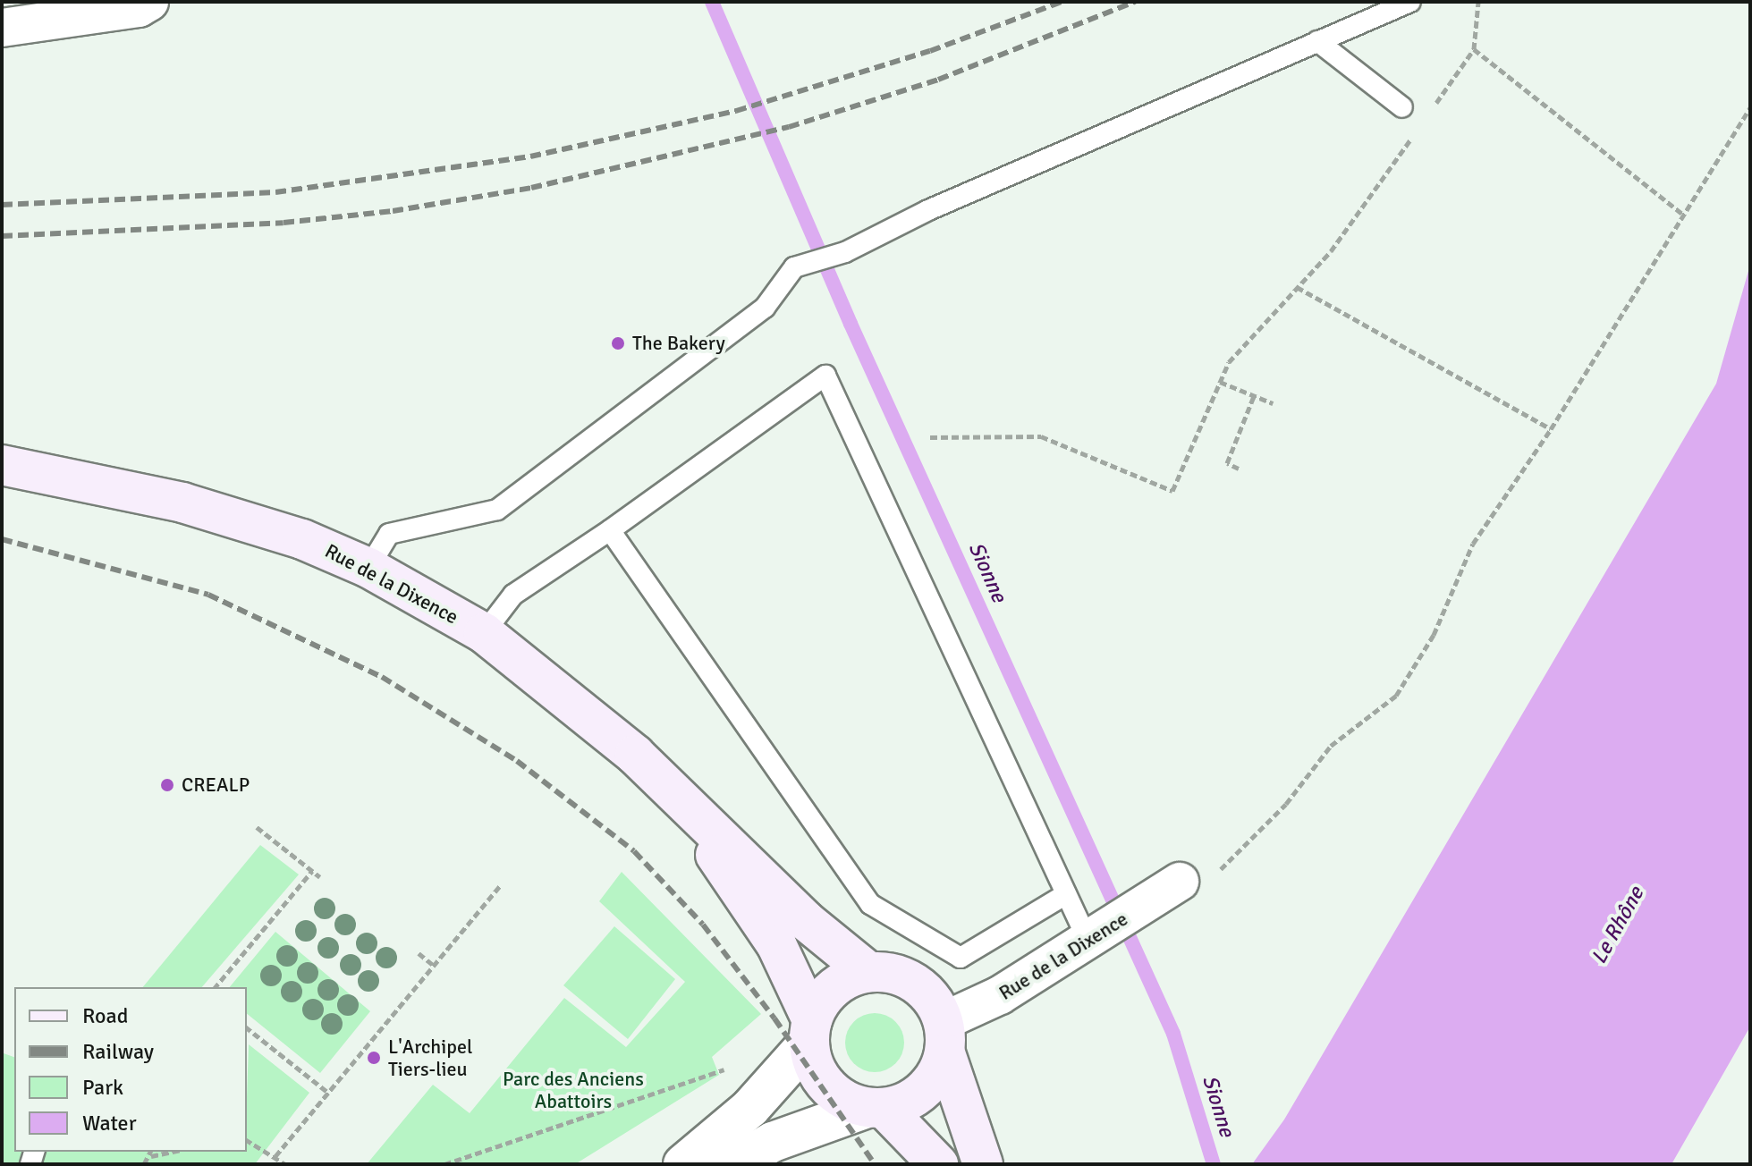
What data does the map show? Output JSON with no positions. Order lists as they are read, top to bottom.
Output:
{
  "streets": {
    "main road": ["Rue de la Dixence"]
  },
  "water": ["Sionne", "Le Rhône"],
  "parks": ["Parc des Anciens Abattoirs"],
  "places": ["The Bakery", "CREALP", "L'Archipel Tiers-lieu"],
  "legend": [
    "Road",
    "Railway",
    "Park",
    "Water"
  ]
}
